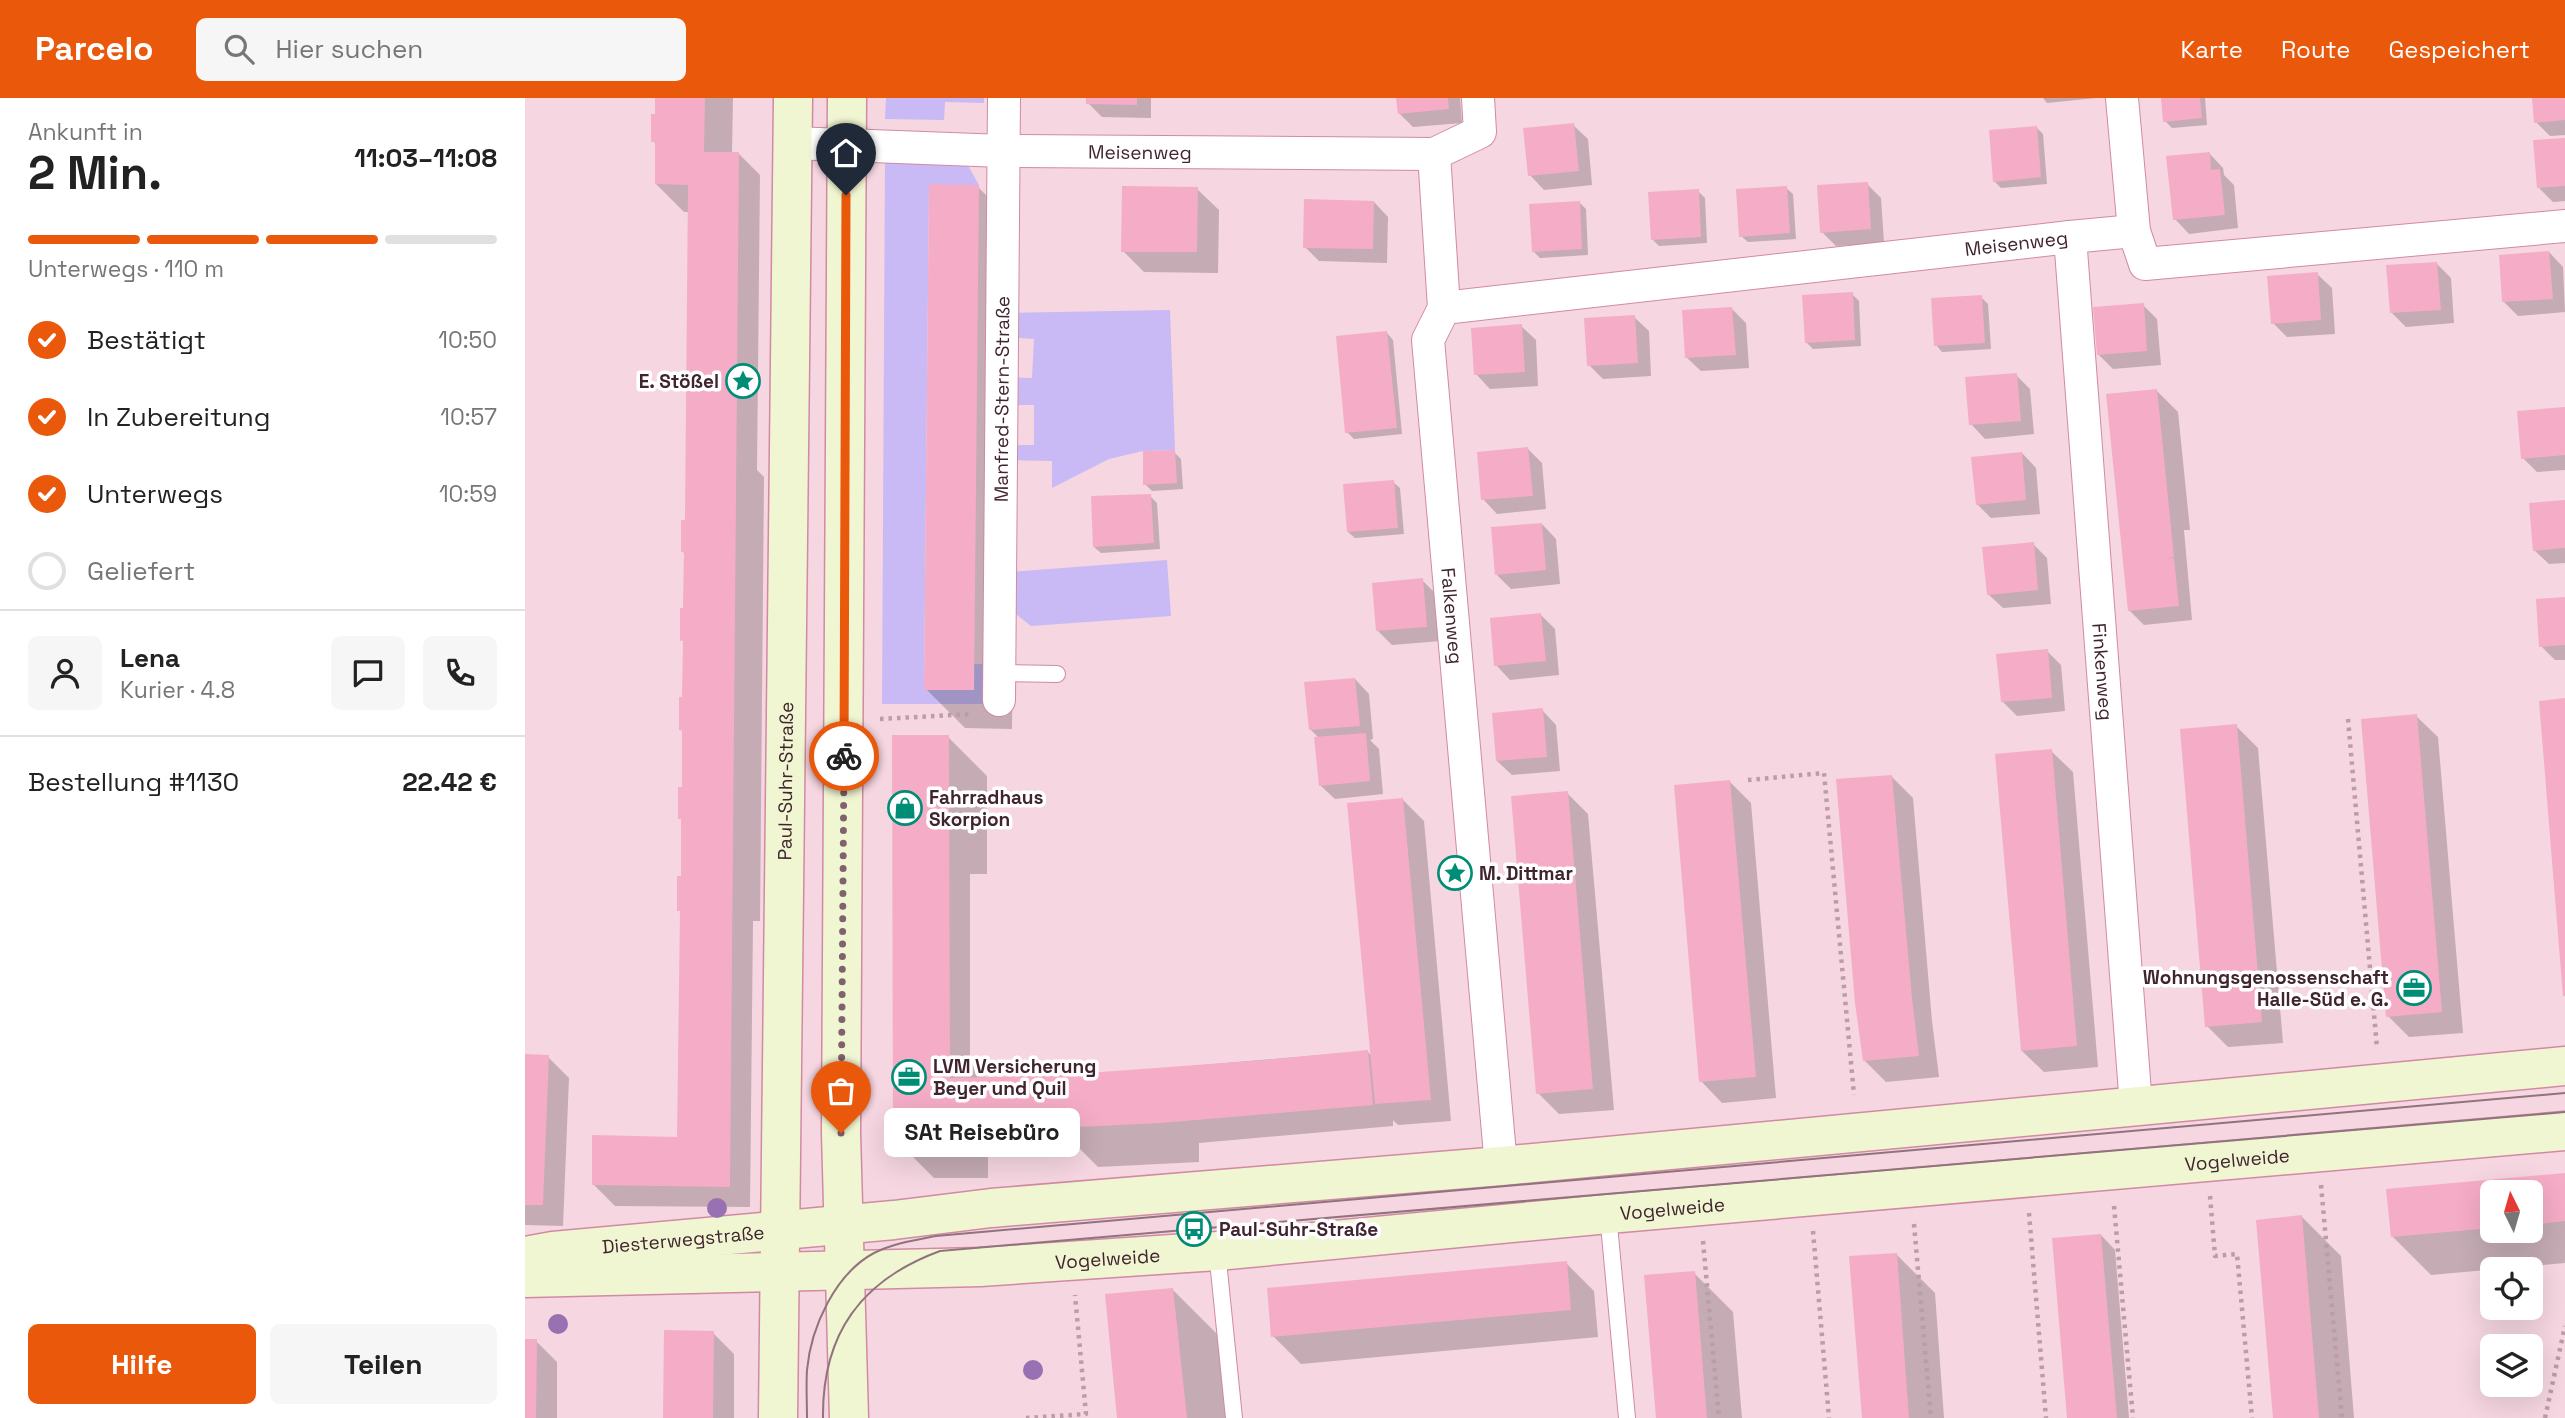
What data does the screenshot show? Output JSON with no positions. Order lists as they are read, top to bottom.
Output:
{
  "streets": {
    "street": [
      "Meisenweg",
      "Manfred-Stern-Straße",
      "Falkenweg",
      "Finkenweg",
      "Paul-Suhr-Straße",
      "Vogelweide",
      "Diesterwegstraße"
    ]
  },
  "crossings": [
    ["Meisenweg", "Manfred-Stern-Straße"],
    ["Meisenweg", "Falkenweg"],
    ["Meisenweg", "Finkenweg"],
    ["Paul-Suhr-Straße", "Vogelweide"],
    ["Paul-Suhr-Straße", "Diesterwegstraße"],
    ["Vogelweide", "Diesterwegstraße"]
  ],
  "places": {
    "place": ["E. Stößel", "M. Dittmar"],
    "shop": ["Fahrradhaus Skorpion"],
    "office": ["Wohnungsgenossenschaft Halle-Süd e. G.", "LVM Versicherung Beyer und Quil"],
    "other": ["SAt Reisebüro"],
    "bus stop": ["Paul-Suhr-Straße"]
  },
  "north": "top",
  "page": {
    "header": "Parcelo",
    "search": "Hier suchen",
    "nav": ["Karte", "Route", "Gespeichert"],
    "heading": ["2 Min.", "Ankunft in", "11:03–11:08"],
    "panel": [
      "Lena",
      "Kurier · 4.8",
      "Bestellung #1130",
      "22.42 €"
    ],
    "bar": "Unterwegs · 110 m",
    "list": [
      ["Bestätigt", "10:50"],
      ["In Zubereitung", "10:57"],
      ["Unterwegs", "10:59"],
      "Geliefert"
    ],
    "bubble": "SAt Reisebüro",
    "buttons": ["Hilfe", "Teilen"]
  }
}
